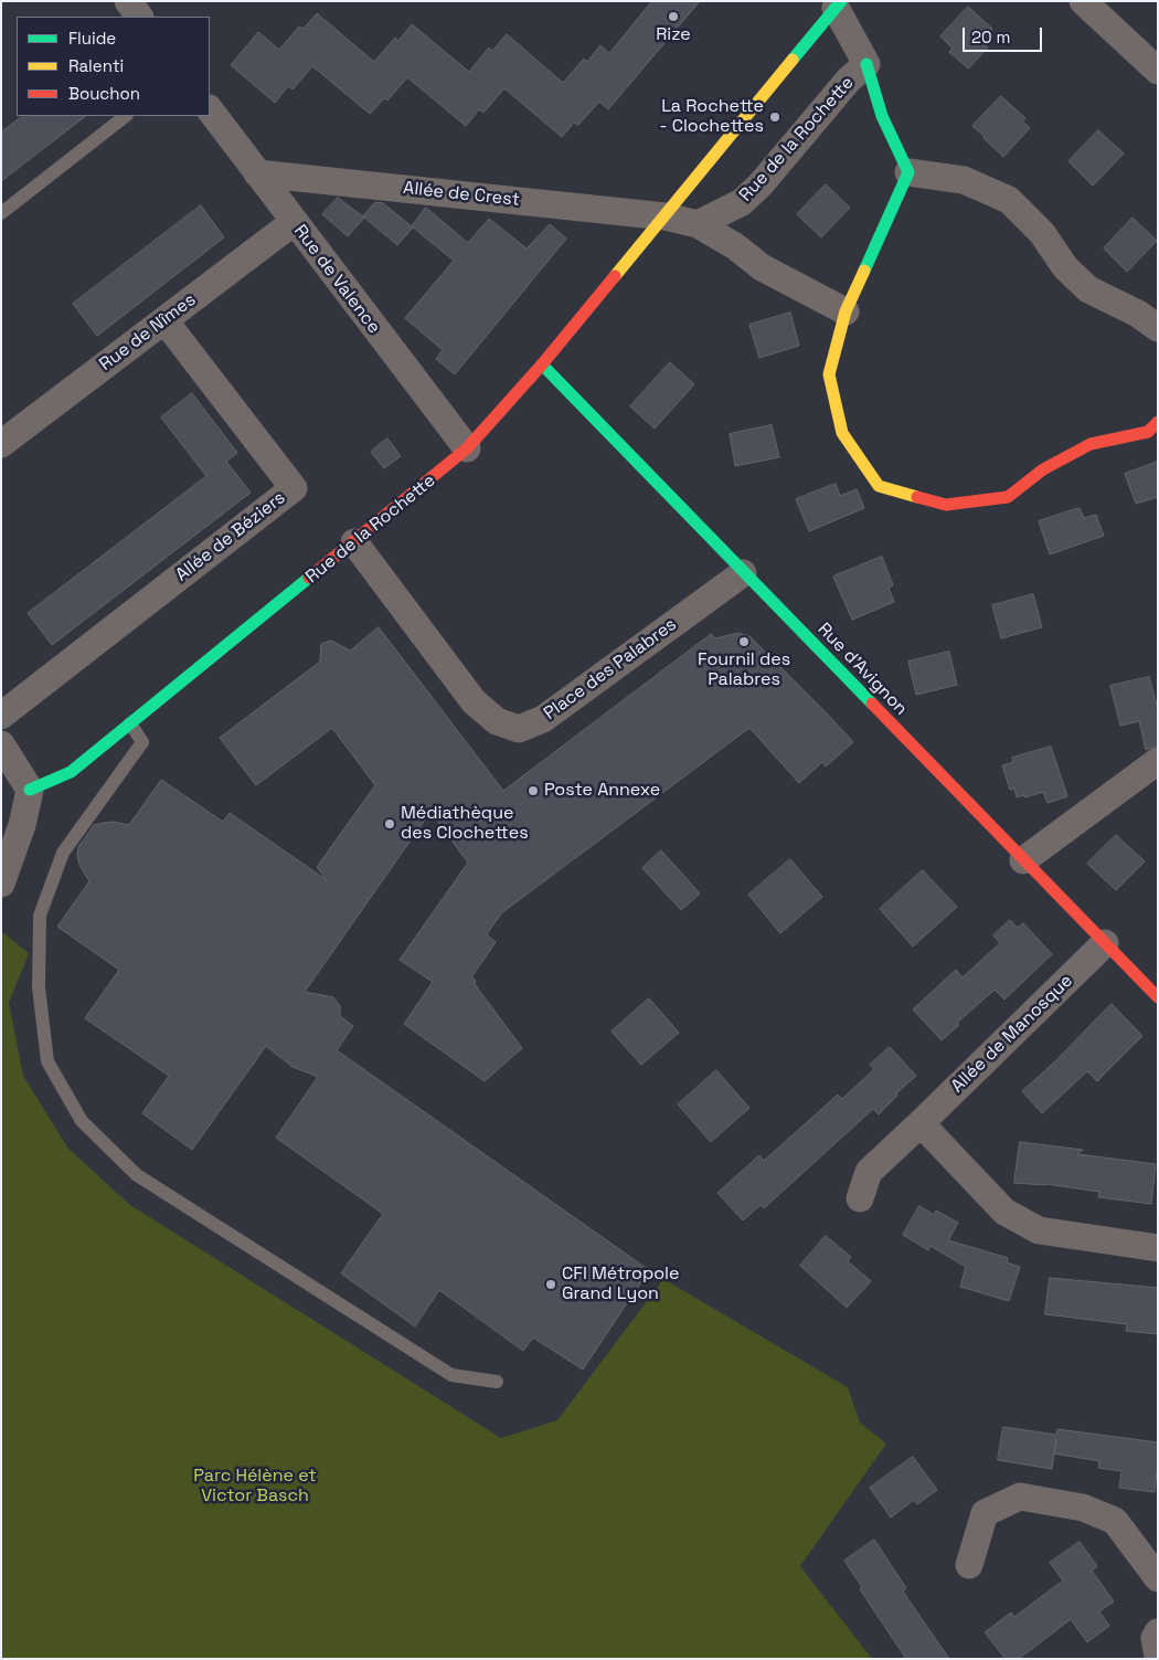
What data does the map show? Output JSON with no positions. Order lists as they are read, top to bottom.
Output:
{
  "streets": {
    "street": [
      "Rue de la Rochette",
      "Allée de Crest",
      "Rue de Valence",
      "Rue de Nîmes",
      "Allée de Béziers",
      "Place des Palabres",
      "Rue d'Avignon",
      "Allée de Manosque"
    ]
  },
  "crossings": [
    ["Rue de la Rochette", "Allée de Crest"],
    ["Rue de la Rochette", "Rue de Valence"],
    ["Rue de la Rochette", "Place des Palabres"],
    ["Rue de la Rochette", "Rue d'Avignon"],
    ["Allée de Crest", "Rue de Valence"],
    ["Rue de Valence", "Rue de Nîmes"],
    ["Rue de Nîmes", "Allée de Béziers"],
    ["Place des Palabres", "Rue d'Avignon"],
    ["Rue d'Avignon", "Allée de Manosque"]
  ],
  "parks": ["Parc Hélène et Victor Basch"],
  "places": [
    "Rize",
    "La Rochette - Clochettes",
    "Fournil des Palabres",
    "Poste Annexe",
    "Médiathèque des Clochettes",
    "CFI Métropole Grand Lyon"
  ],
  "legend": ["Fluide", "Ralenti", "Bouchon"],
  "scale_bar": "20 m"
}
